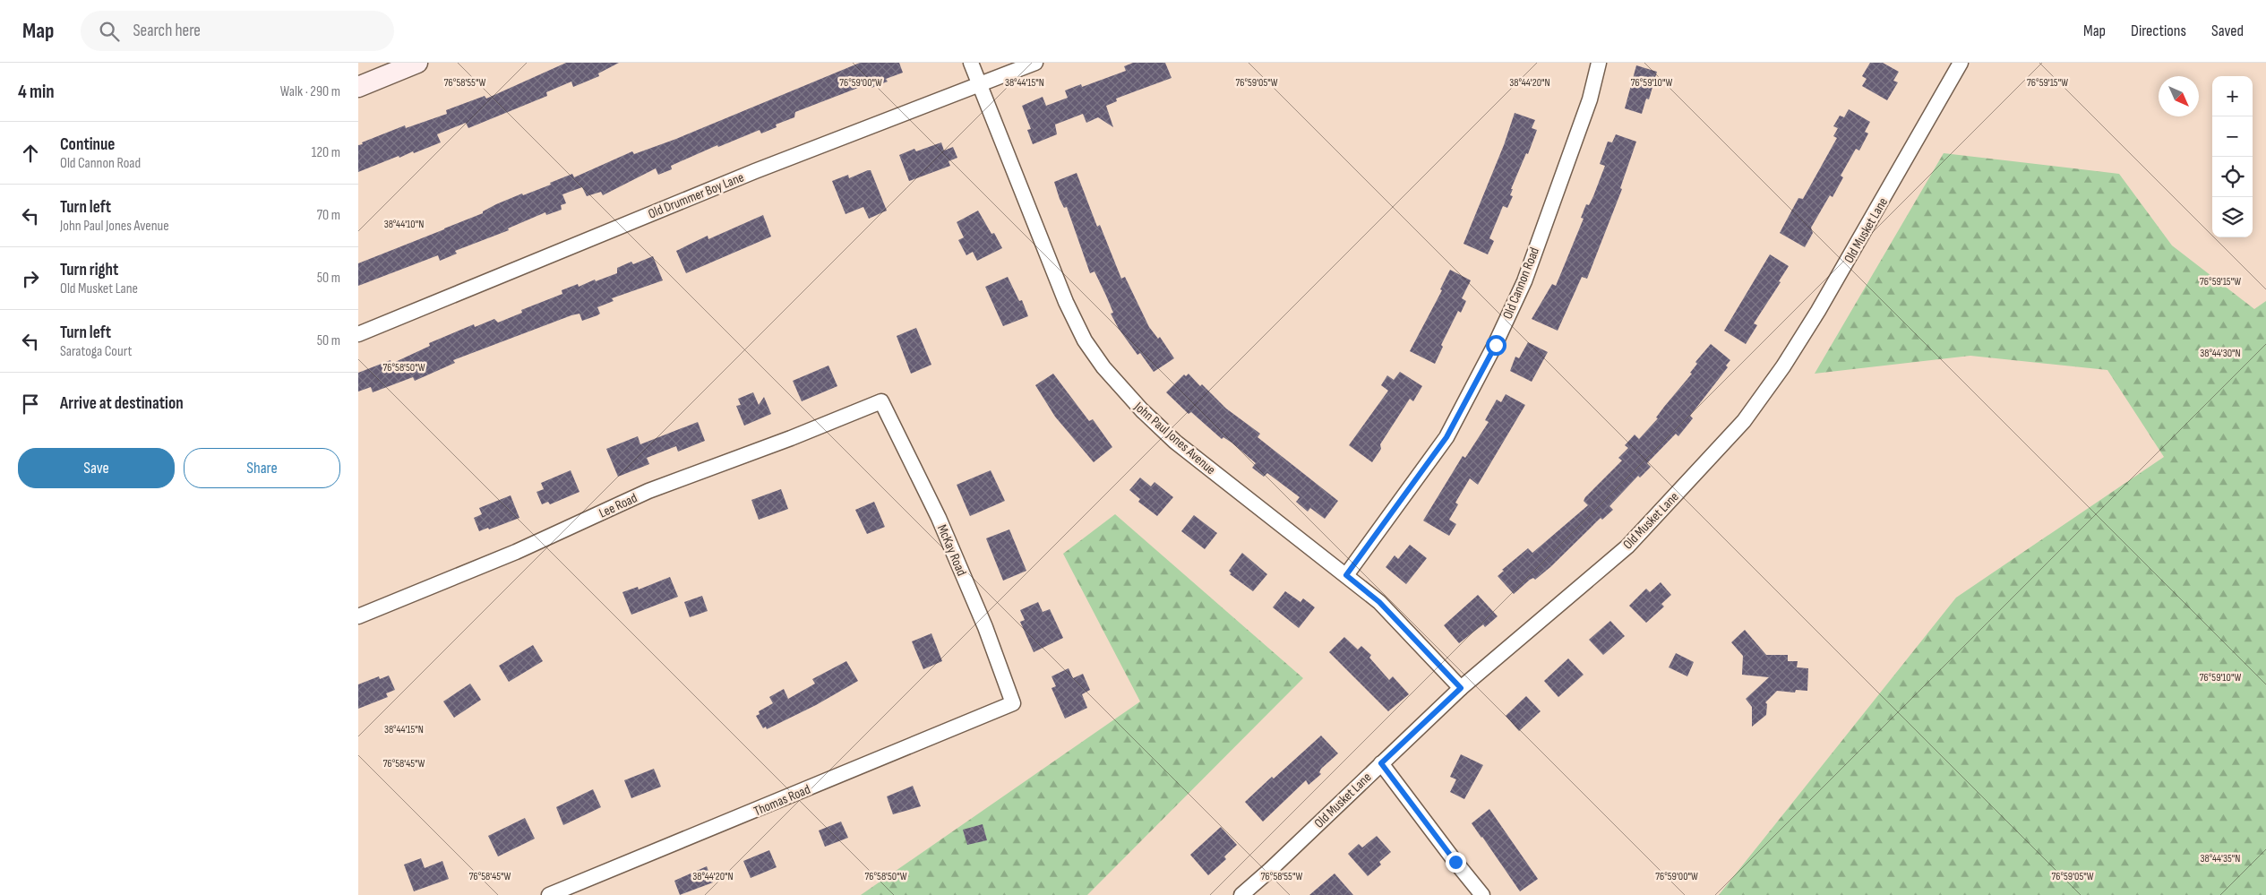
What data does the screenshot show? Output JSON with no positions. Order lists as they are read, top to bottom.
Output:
{
  "streets": {
    "street": [
      "Old Drummer Boy Lane",
      "Old Musket Lane",
      "Old Cannon Road",
      "John Paul Jones Avenue",
      "Lee Road",
      "McKay Road",
      "Thomas Road"
    ]
  },
  "crossings": [
    ["Old Drummer Boy Lane", "John Paul Jones Avenue"],
    ["Old Musket Lane", "John Paul Jones Avenue"],
    ["Old Cannon Road", "John Paul Jones Avenue"],
    ["Lee Road", "McKay Road"],
    ["McKay Road", "Thomas Road"]
  ],
  "north": "bottom right",
  "page": {
    "header": "Map",
    "search": "Search here",
    "nav": ["Map", "Directions", "Saved"],
    "heading": ["4 min", "Walk · 290 m"],
    "map_buttons": ["+", "−"],
    "list": [
      ["Continue", "Old Cannon Road", "120 m"],
      ["Turn left", "John Paul Jones Avenue", "70 m"],
      ["Turn right", "Old Musket Lane", "50 m"],
      ["Turn left", "Saratoga Court", "50 m"],
      "Arrive at destination"
    ],
    "buttons": ["Save", "Share"]
  },
  "coordinates": [
    "76°59'15\"W",
    "76°58'55\"W",
    "76°59'00\"W",
    "38°44'15\"N",
    "76°59'05\"W",
    "38°44'20\"N",
    "76°59'10\"W",
    "38°44'10\"N",
    "38°44'30\"N",
    "76°58'50\"W",
    "76°58'45\"W",
    "38°44'35\"N"
  ]
}
